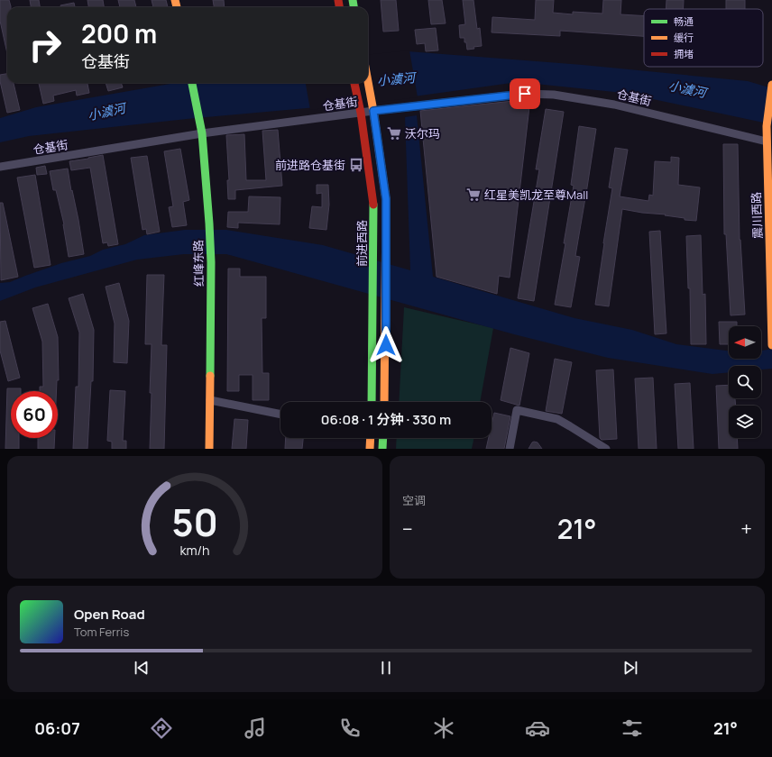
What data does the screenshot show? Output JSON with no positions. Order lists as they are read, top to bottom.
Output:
{
  "streets": {
    "main road": ["震川西路", "前进西路", "红峰东路"],
    "street": ["仓基街"]
  },
  "crossings": [
    ["仓基街", "震川西路"],
    ["仓基街", "前进西路"],
    ["仓基街", "红峰东路"]
  ],
  "water": ["小澞河"],
  "places": {
    "supermarket": ["沃尔玛", "红星美凯龙至尊Mall"],
    "bus stop": ["前进路仓基街"]
  },
  "legend": ["畅通", "缓行", "拥堵"],
  "north": "left",
  "page": {
    "turn": ["200 m", "仓基街"],
    "limit": "60",
    "trip": "06:08 · 1 分钟 · 330 m",
    "tile": "空调",
    "heat": ["−", "21°", "+"],
    "song": ["Open Road", "Tom Ferris"],
    "tabs": ["06:07", "21°"],
    "gauge": ["50", "km/h"]
  }
}
